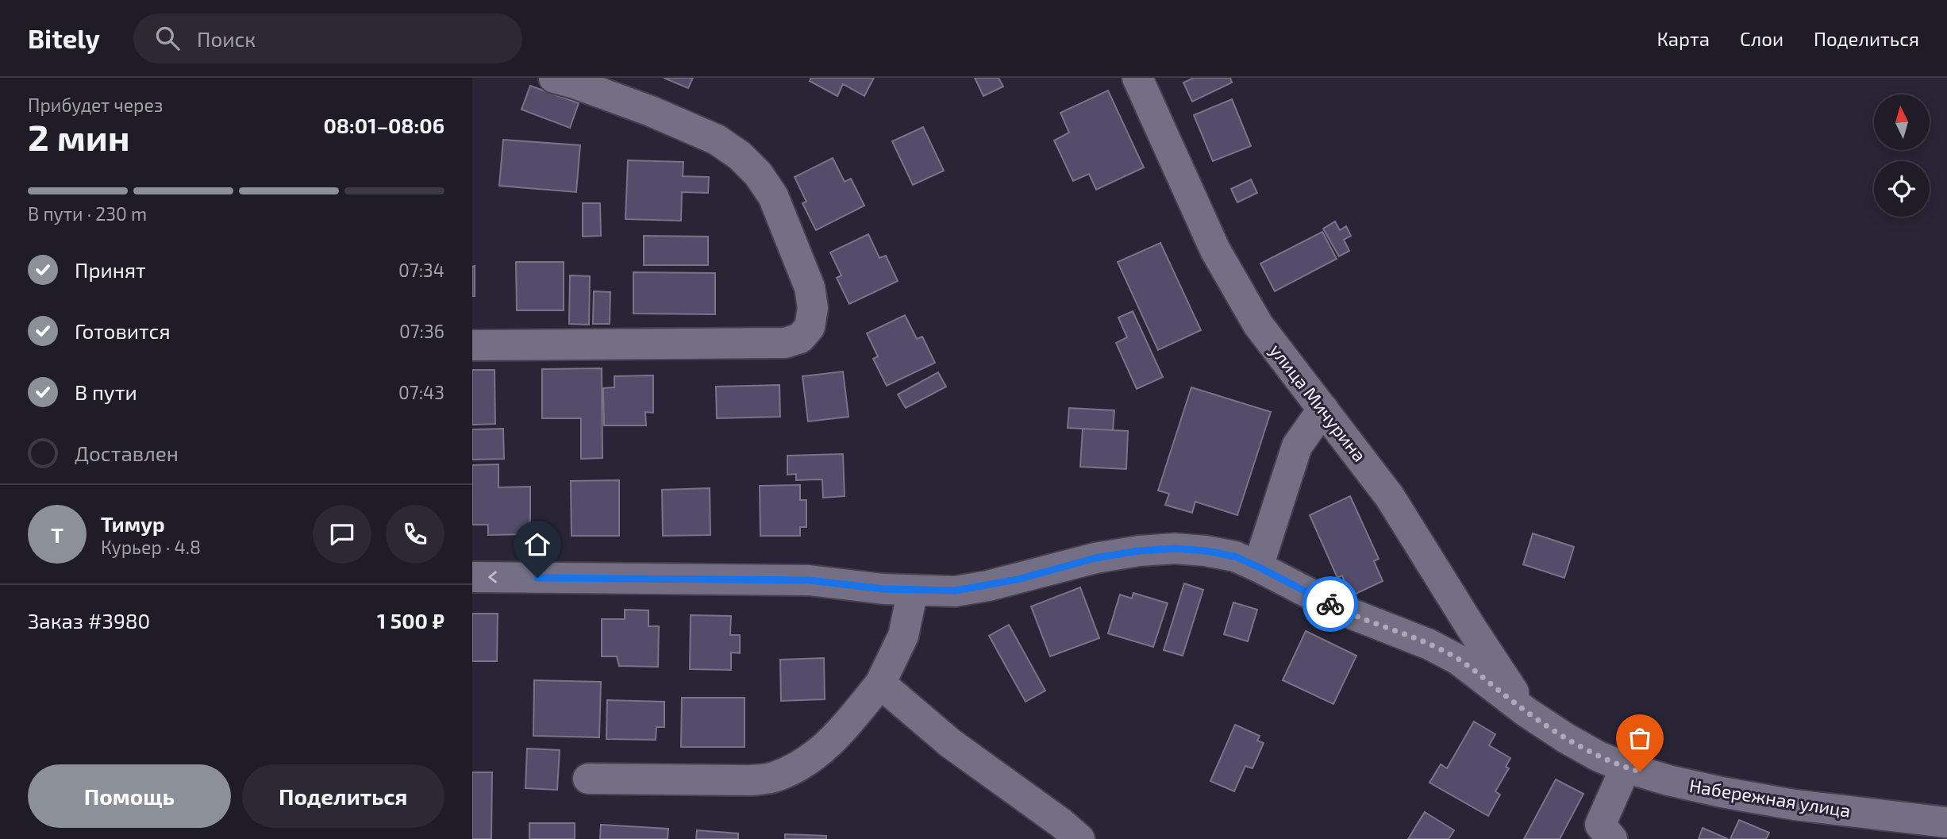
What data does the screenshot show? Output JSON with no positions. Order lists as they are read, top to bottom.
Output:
{
  "streets": {
    "street": ["улица Мичурина", "Набережная улица"]
  },
  "crossings": [
    ["улица Мичурина", "Набережная улица"]
  ],
  "north": "top",
  "page": {
    "header": "Bitely",
    "search": "Поиск",
    "nav": ["Карта", "Слои", "Поделиться"],
    "heading": ["2 мин", "Прибудет через", "08:01–08:06"],
    "panel": [
      "Тимур",
      "Курьер · 4.8",
      "Заказ #3980",
      "1 500 ₽"
    ],
    "bar": "В пути · 230 m",
    "list": [
      ["Принят", "07:34"],
      ["Готовится", "07:36"],
      ["В пути", "07:43"],
      "Доставлен"
    ],
    "round": "Т",
    "buttons": ["Помощь", "Поделиться"]
  }
}
